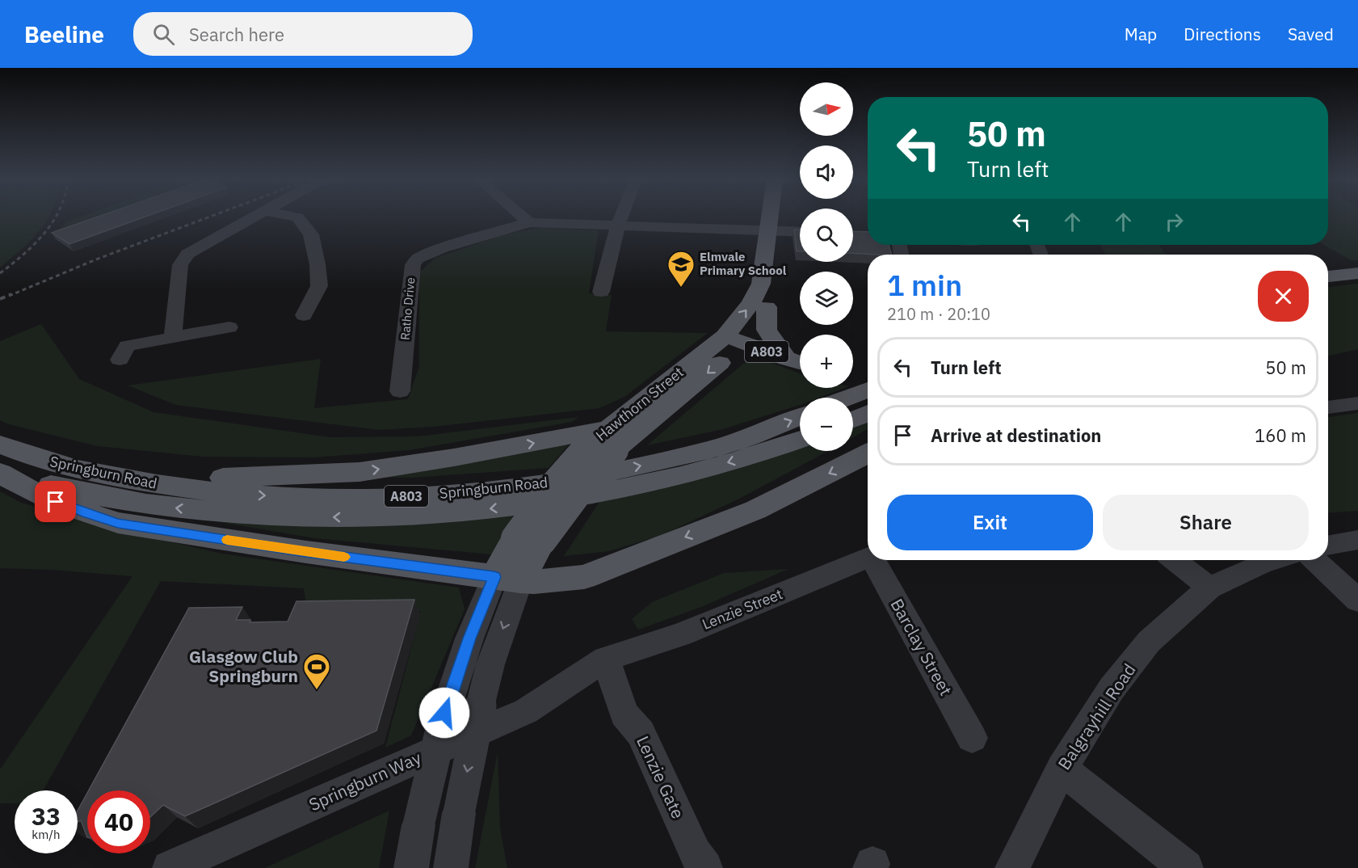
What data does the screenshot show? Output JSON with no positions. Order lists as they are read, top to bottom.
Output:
{
  "streets": {
    "main road": ["A803", "Hawthorn Street", "Springburn Road"],
    "street": [
      "Ratho Drive",
      "Lenzie Street",
      "Barclay Street",
      "Balgrayhill Road",
      "Lenzie Gate",
      "Springburn Way"
    ]
  },
  "crossings": [
    ["A803", "Hawthorn Street"],
    ["Lenzie Street", "Lenzie Gate"],
    ["Lenzie Street", "Springburn Way"],
    ["Lenzie Gate", "Springburn Way"]
  ],
  "places": {
    "school or university": ["Elmvale Primary School"],
    "sports": ["Glasgow Club Springburn"]
  },
  "north": "right",
  "page": {
    "header": "Beeline",
    "search": "Search here",
    "nav": ["Map", "Directions", "Saved"],
    "map_buttons": ["+", "−"],
    "turn": ["50 m", "Turn left"],
    "heading": ["1 min", "210 m · 20:10"],
    "list": [
      {
        "name": "Turn left",
        "value": "50 m"
      },
      {
        "name": "Arrive at destination",
        "value": "160 m"
      }
    ],
    "buttons": ["Exit", "Share"],
    "speed": "33 km/h",
    "limit": "40"
  }
}
